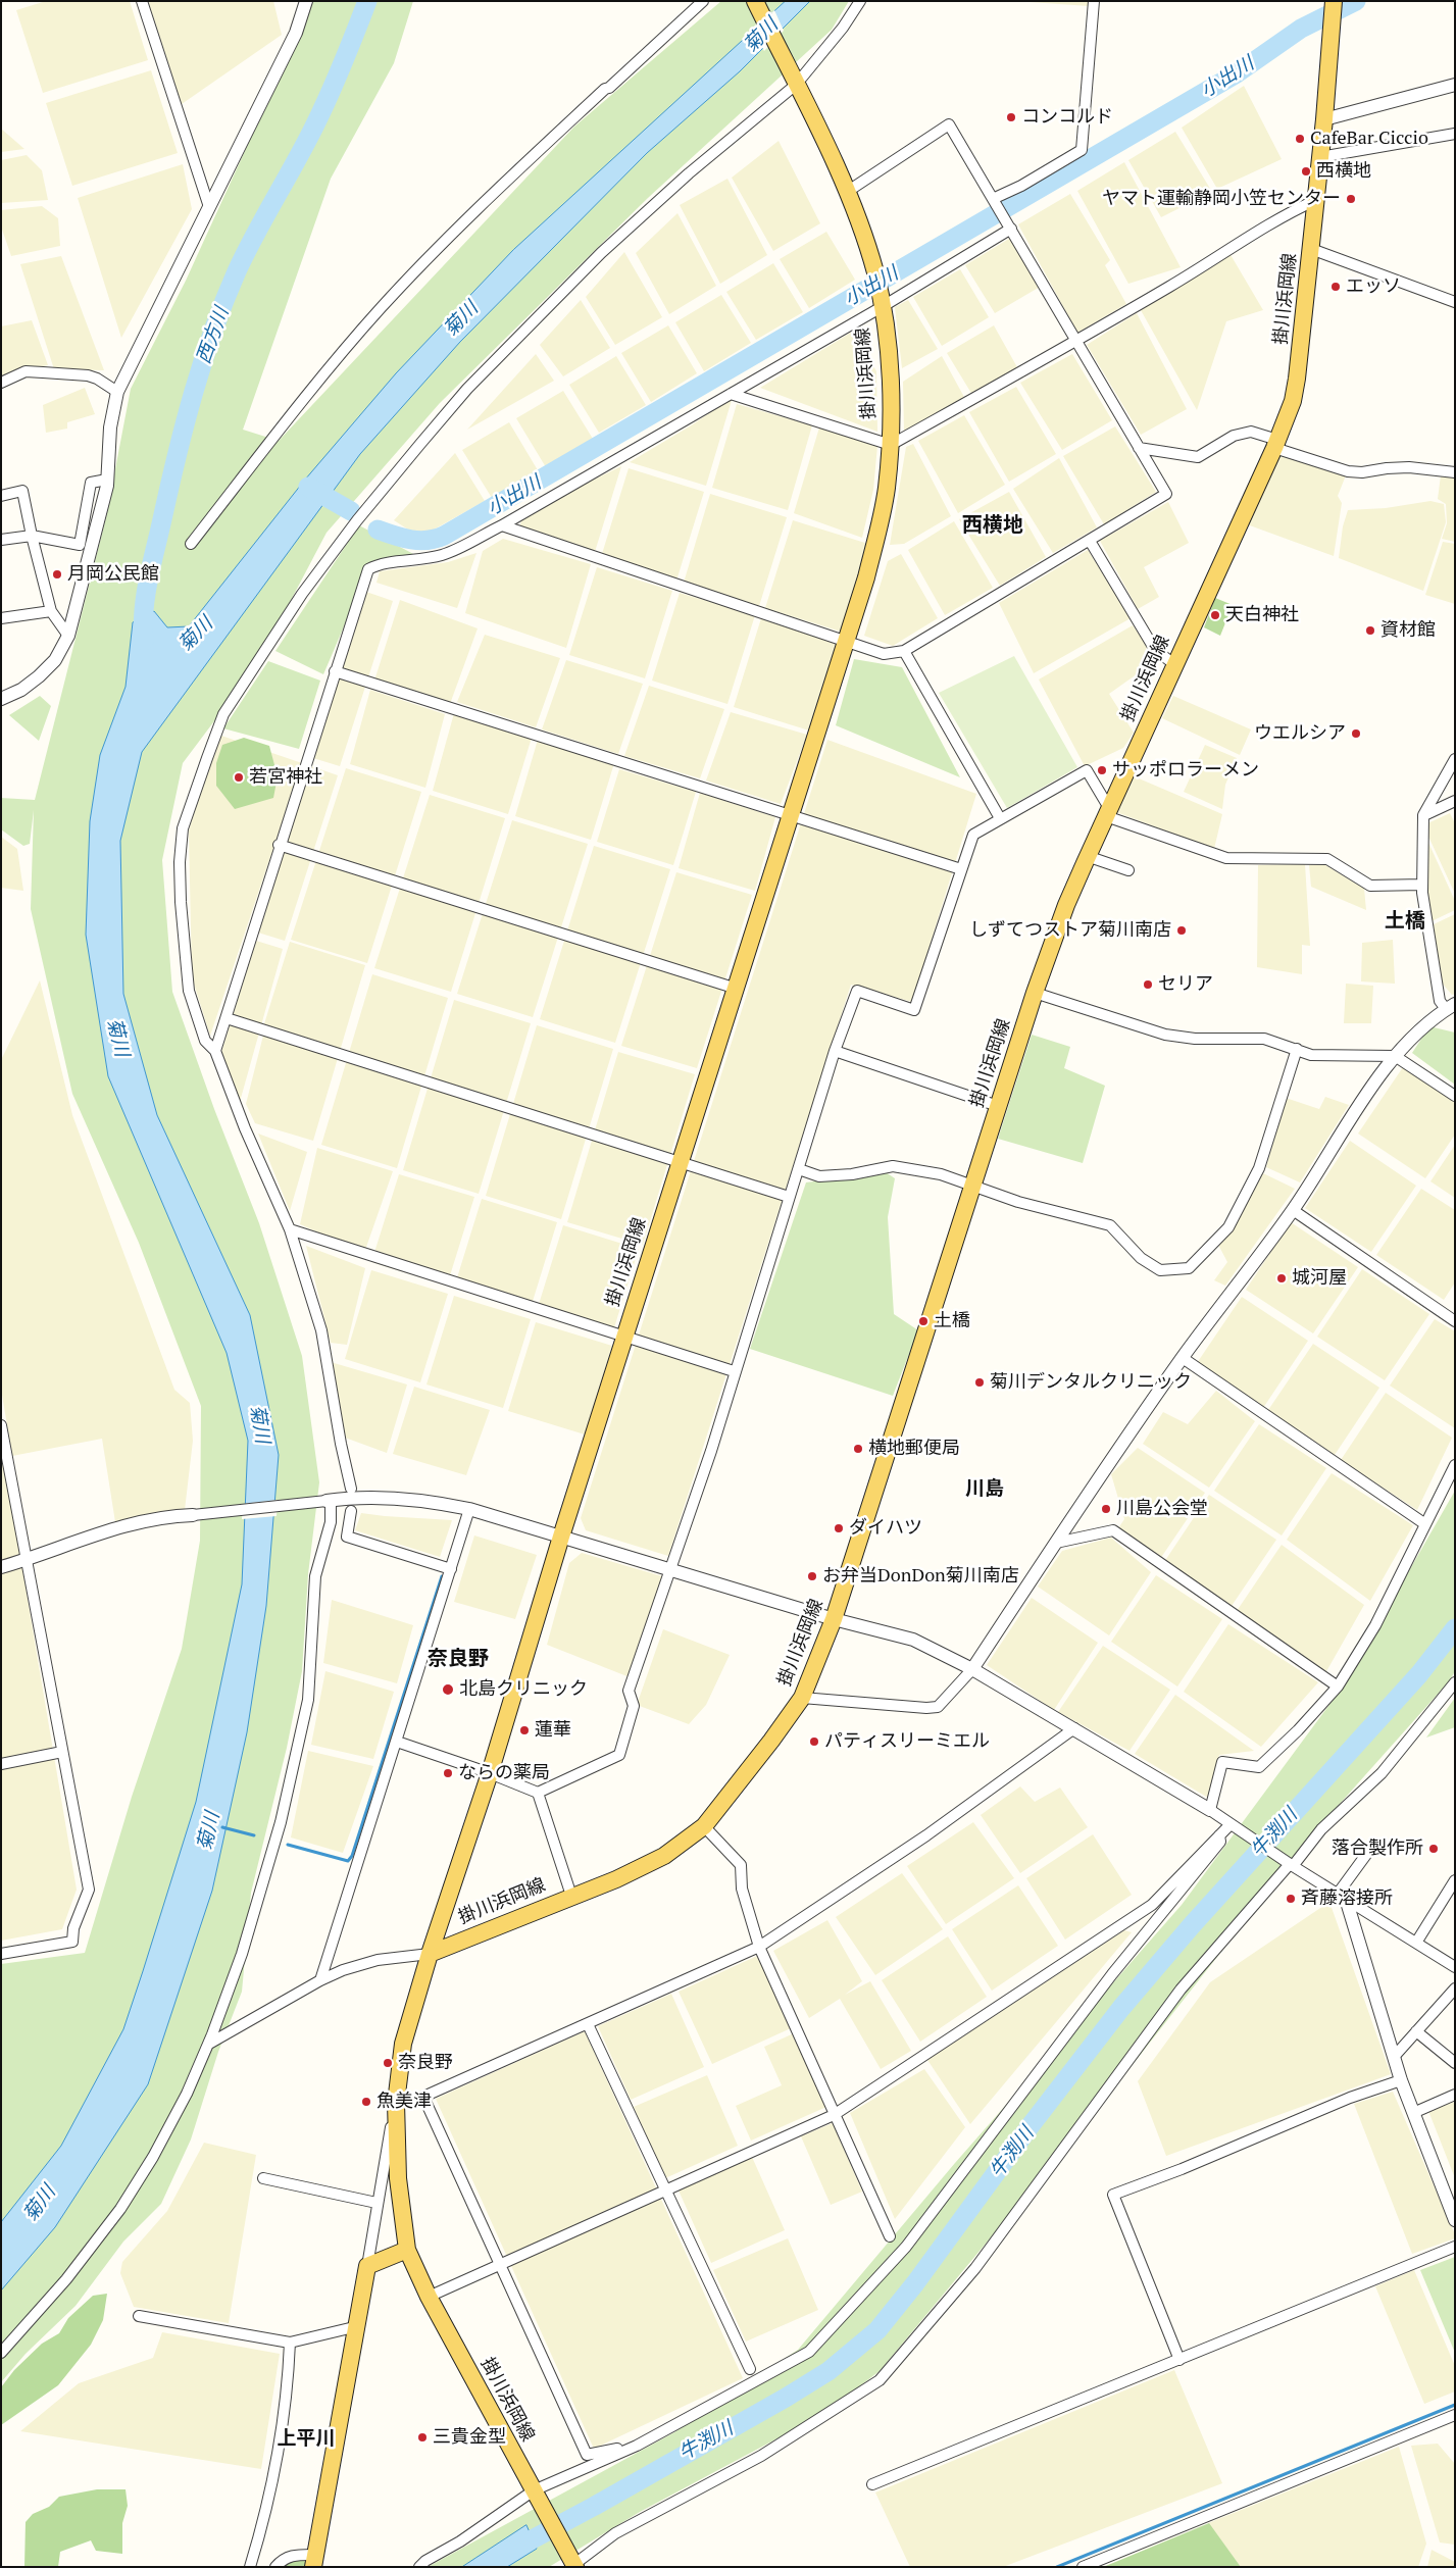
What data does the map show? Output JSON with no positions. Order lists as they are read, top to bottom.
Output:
{
  "streets": {
    "main road": ["掛川浜岡線"]
  },
  "districts": [
    "西横地",
    "土橋",
    "川島",
    "奈良野",
    "上平川"
  ],
  "water": [
    "菊川",
    "小出川",
    "西方川",
    "牛渕川"
  ],
  "places": [
    "コンコルド",
    "CafeBar Ciccio",
    "西横地",
    "ヤマト運輸静岡小笠センター",
    "エッソ",
    "月岡公民館",
    "天白神社",
    "資材館",
    "ウエルシア",
    "サッポロラーメン",
    "若宮神社",
    "しずてつストア菊川南店",
    "セリア",
    "城河屋",
    "土橋",
    "菊川デンタルクリニック",
    "横地郵便局",
    "川島公会堂",
    "ダイハツ",
    "お弁当DonDon菊川南店",
    "北島クリニック",
    "蓮華",
    "パティスリーミエル",
    "ならの薬局",
    "落合製作所",
    "斉藤溶接所",
    "奈良野",
    "魚美津",
    "三貴金型"
  ]
}
